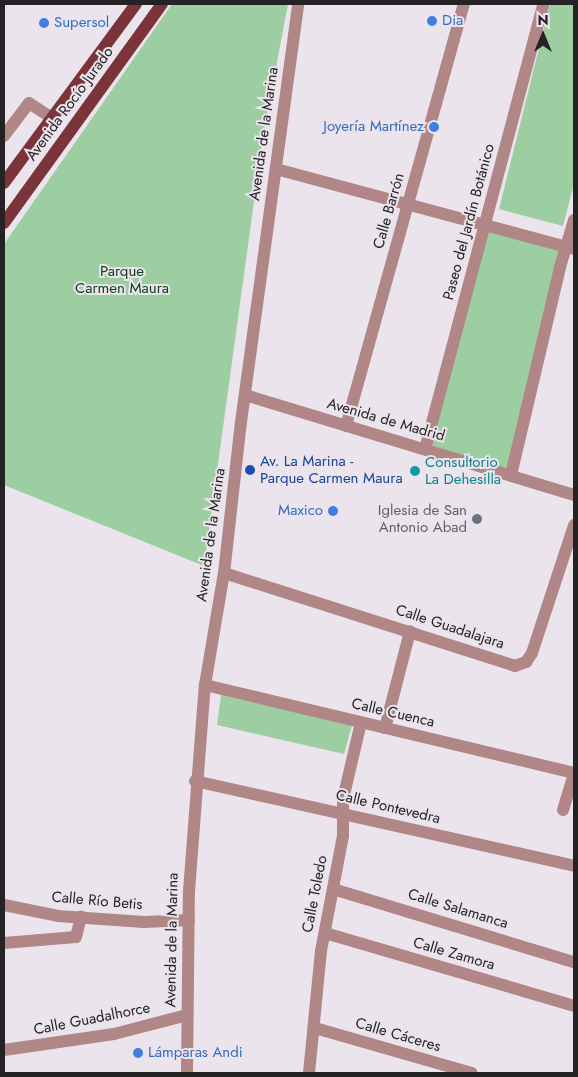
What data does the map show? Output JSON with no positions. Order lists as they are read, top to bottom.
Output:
{
  "streets": {
    "main road": ["Avenida Rocío Jurado"],
    "street": [
      "Avenida de la Marina",
      "Calle Barrón",
      "Paseo del Jardín Botánico",
      "Avenida de Madrid",
      "Calle Guadalajara",
      "Calle Cuenca",
      "Calle Pontevedra",
      "Calle Toledo",
      "Calle Río Betis",
      "Calle Salamanca",
      "Calle Zamora",
      "Calle Guadalhorce",
      "Calle Cáceres"
    ]
  },
  "crossings": [
    ["Avenida de la Marina", "Avenida de Madrid"],
    ["Avenida de la Marina", "Calle Guadalajara"],
    ["Avenida de la Marina", "Calle Cuenca"],
    ["Avenida de la Marina", "Calle Pontevedra"],
    ["Avenida de la Marina", "Calle Río Betis"],
    ["Avenida de la Marina", "Calle Guadalhorce"],
    ["Calle Barrón", "Avenida de Madrid"],
    ["Paseo del Jardín Botánico", "Avenida de Madrid"],
    ["Calle Cuenca", "Calle Toledo"],
    ["Calle Pontevedra", "Calle Toledo"],
    ["Calle Toledo", "Calle Salamanca"],
    ["Calle Toledo", "Calle Zamora"],
    ["Calle Toledo", "Calle Cáceres"]
  ],
  "parks": ["Parque Carmen Maura"],
  "places": [
    "Dia",
    "Supersol",
    "Joyería Martínez",
    "Av. La Marina - Parque Carmen Maura",
    "Consultorio La Dehesilla",
    "Maxico",
    "Iglesia de San Antonio Abad",
    "Lámparas Andi"
  ],
  "north": "top"
}
